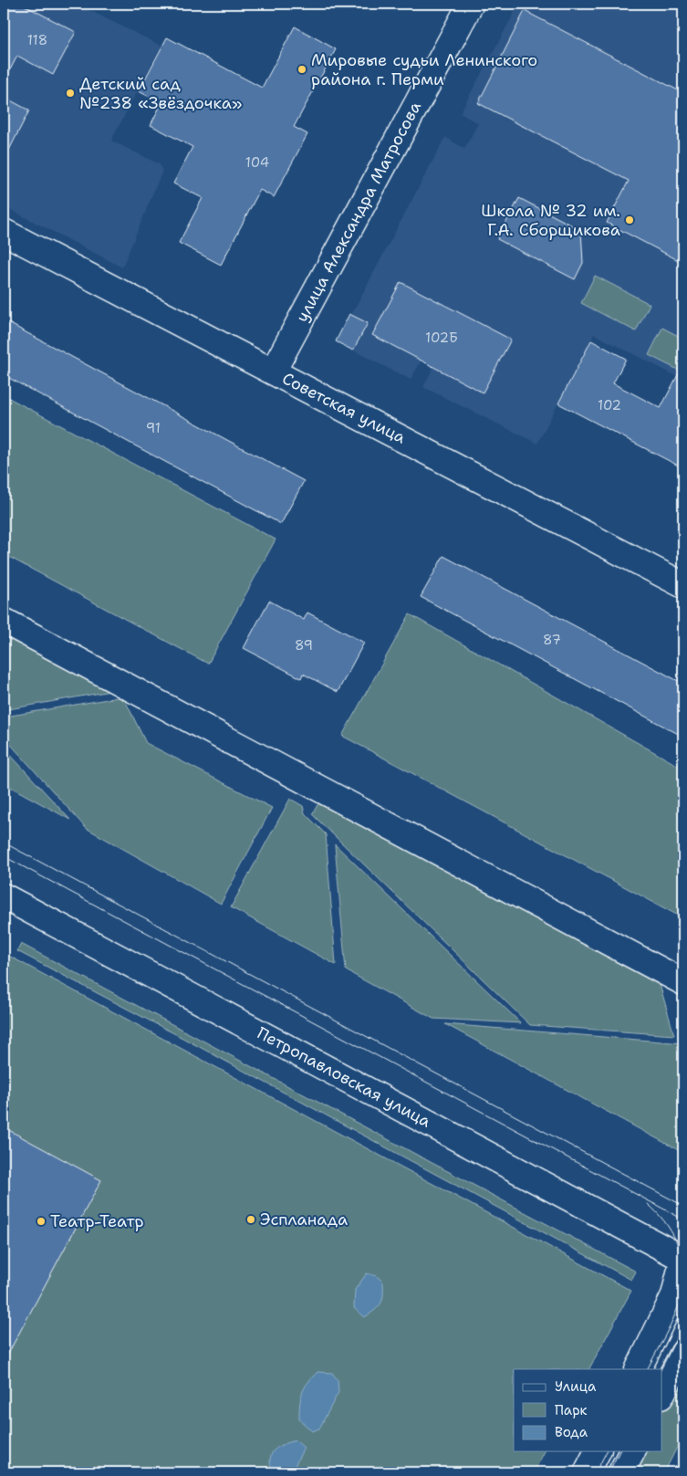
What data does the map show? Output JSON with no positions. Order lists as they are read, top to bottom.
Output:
{
  "streets": {
    "street": ["улица Александра Матросова", "Советская улица", "Петропавловская улица"]
  },
  "crossings": [
    ["улица Александра Матросова", "Советская улица"]
  ],
  "places": [
    "Мировые судьи Ленинского района г. Перми",
    "Детский сад №238 «Звёздочка»",
    "Школа № 32 им. Г.А. Сборщикова",
    "Эспланада",
    "Театр-Театр"
  ],
  "house_numbers": [
    "118",
    "104",
    "102Б",
    "102",
    "91",
    "87",
    "89"
  ],
  "legend": ["Улица", "Парк", "Вода"]
}
